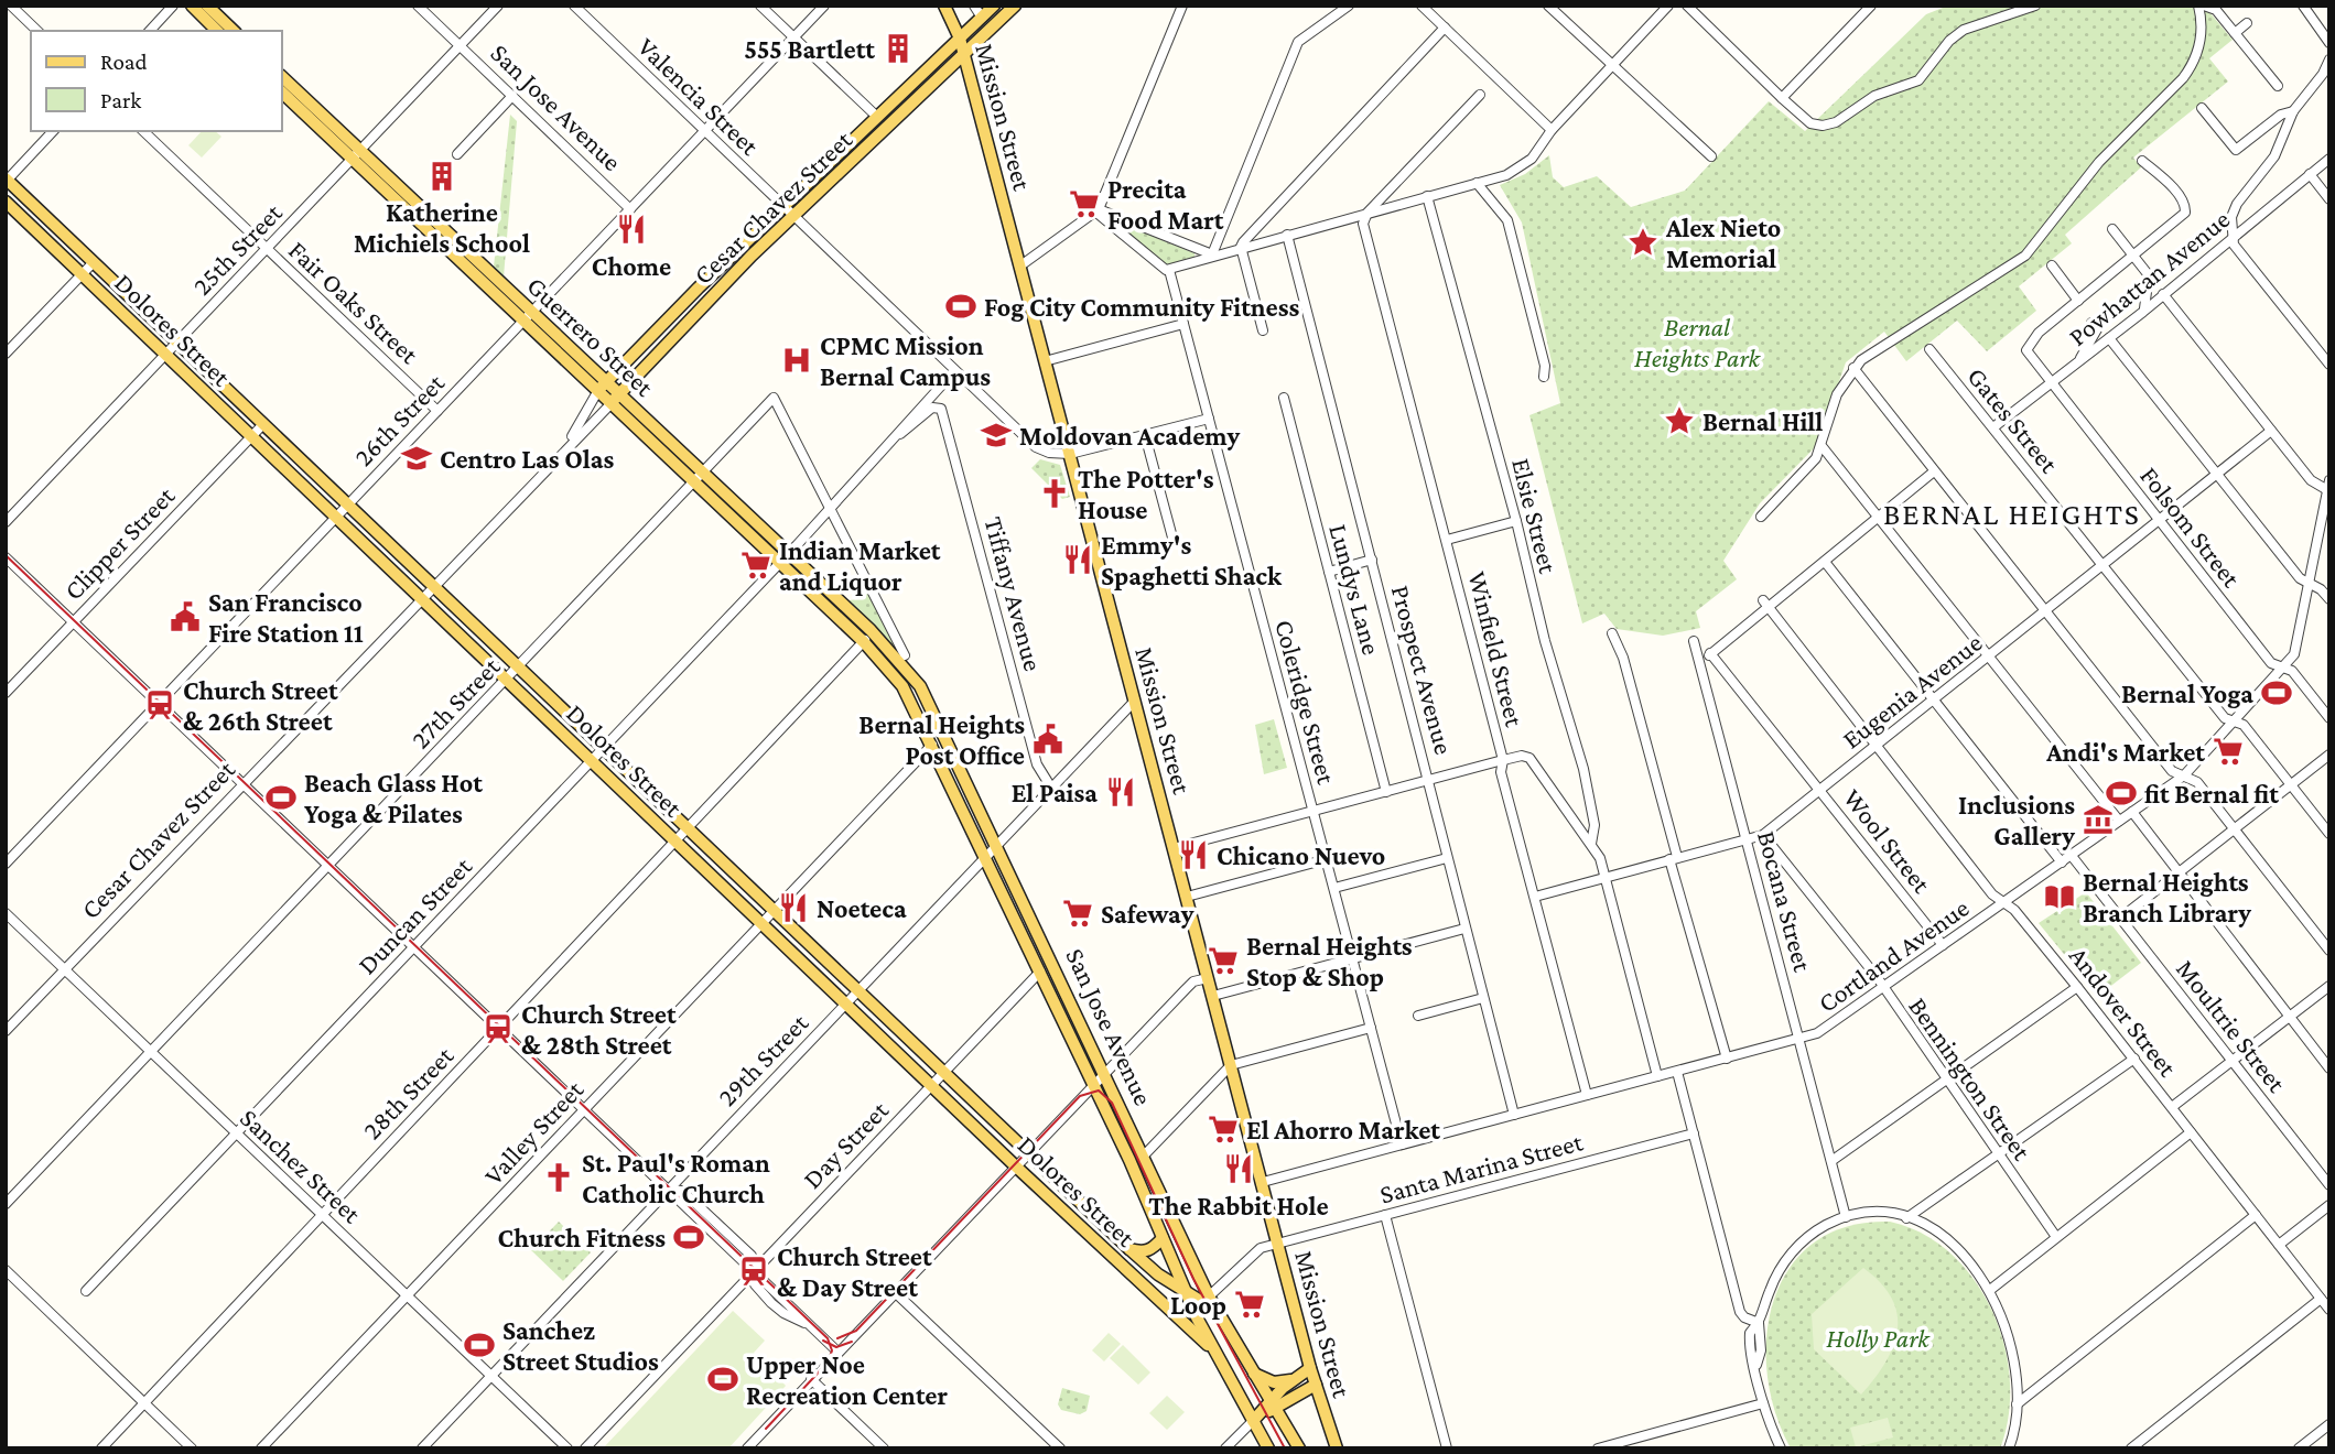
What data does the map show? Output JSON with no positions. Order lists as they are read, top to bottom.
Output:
{
  "streets": {
    "main road": [
      "San Jose Avenue",
      "Mission Street",
      "Cesar Chavez Street",
      "Dolores Street",
      "Guerrero Street"
    ],
    "street": [
      "Valencia Street",
      "25th Street",
      "Powhattan Avenue",
      "Fair Oaks Street",
      "26th Street",
      "Gates Street",
      "Elsie Street",
      "Folsom Street",
      "Clipper Street",
      "Lundys Lane",
      "Tiffany Avenue",
      "Winfield Street",
      "Prospect Avenue",
      "Eugenia Avenue",
      "Coleridge Street",
      "27th Street",
      "Wool Street",
      "Bocana Street",
      "Duncan Street",
      "Cortland Avenue",
      "Andover Street",
      "Moultrie Street",
      "29th Street",
      "Bennington Street",
      "28th Street",
      "Valley Street",
      "Day Street",
      "Sanchez Street",
      "Santa Marina Street"
    ]
  },
  "crossings": [
    ["Valencia Street", "Mission Street"],
    ["Valencia Street", "Cesar Chavez Street"],
    ["Valencia Street", "26th Street"],
    ["Valencia Street", "Coleridge Street"],
    ["Valencia Street", "Duncan Street"],
    ["San Jose Avenue", "25th Street"],
    ["San Jose Avenue", "Dolores Street"],
    ["San Jose Avenue", "Guerrero Street"],
    ["San Jose Avenue", "26th Street"],
    ["San Jose Avenue", "29th Street"],
    ["San Jose Avenue", "28th Street"],
    ["San Jose Avenue", "Valley Street"],
    ["San Jose Avenue", "Day Street"],
    ["San Jose Avenue", "Santa Marina Street"],
    ["Mission Street", "Cesar Chavez Street"],
    ["Mission Street", "Cortland Avenue"],
    ["Mission Street", "29th Street"],
    ["Mission Street", "Santa Marina Street"],
    ["Cesar Chavez Street", "Dolores Street"],
    ["Cesar Chavez Street", "Guerrero Street"],
    ["Cesar Chavez Street", "Sanchez Street"],
    ["25th Street", "Fair Oaks Street"],
    ["25th Street", "Dolores Street"],
    ["25th Street", "Guerrero Street"],
    ["Powhattan Avenue", "Gates Street"],
    ["Powhattan Avenue", "Folsom Street"],
    ["Fair Oaks Street", "26th Street"],
    ["Dolores Street", "26th Street"],
    ["Dolores Street", "Clipper Street"],
    ["Dolores Street", "27th Street"],
    ["Dolores Street", "Duncan Street"],
    ["Dolores Street", "29th Street"],
    ["Dolores Street", "28th Street"],
    ["Dolores Street", "Valley Street"],
    ["Dolores Street", "Day Street"],
    ["Guerrero Street", "26th Street"],
    ["Guerrero Street", "27th Street"],
    ["Guerrero Street", "Duncan Street"],
    ["Guerrero Street", "28th Street"],
    ["Gates Street", "Eugenia Avenue"],
    ["Gates Street", "Cortland Avenue"],
    ["Folsom Street", "Eugenia Avenue"],
    ["Folsom Street", "Cortland Avenue"],
    ["Tiffany Avenue", "Duncan Street"],
    ["Tiffany Avenue", "29th Street"],
    ["Winfield Street", "Eugenia Avenue"],
    ["Winfield Street", "Cortland Avenue"],
    ["Prospect Avenue", "Cortland Avenue"],
    ["Eugenia Avenue", "Wool Street"],
    ["Eugenia Avenue", "Bocana Street"],
    ["Eugenia Avenue", "Andover Street"],
    ["Eugenia Avenue", "Bennington Street"],
    ["Coleridge Street", "Cortland Avenue"],
    ["27th Street", "Duncan Street"],
    ["27th Street", "Sanchez Street"],
    ["Wool Street", "Cortland Avenue"],
    ["Bocana Street", "Cortland Avenue"],
    ["Duncan Street", "Sanchez Street"],
    ["Cortland Avenue", "Andover Street"],
    ["Cortland Avenue", "Moultrie Street"],
    ["Cortland Avenue", "Bennington Street"],
    ["29th Street", "Sanchez Street"],
    ["28th Street", "Sanchez Street"],
    ["Valley Street", "Sanchez Street"]
  ],
  "districts": ["BERNAL HEIGHTS"],
  "parks": ["Bernal Heights Park", "Holly Park"],
  "places": {
    "building": ["555 Bartlett", "Katherine Michiels School"],
    "supermarket": [
      "Precita Food Mart",
      "Indian Market and Liquor",
      "Andi's Market",
      "Safeway",
      "Bernal Heights Stop & Shop",
      "El Ahorro Market",
      "Loop"
    ],
    "restaurant": [
      "Chome",
      "Emmy's Spaghetti Shack",
      "El Paisa",
      "Chicano Nuevo",
      "Noeteca",
      "The Rabbit Hole"
    ],
    "place": ["Alex Nieto Memorial", "Bernal Hill"],
    "sports": [
      "Fog City Community Fitness",
      "Bernal Yoga",
      "fit Bernal fit",
      "Beach Glass Hot Yoga & Pilates",
      "Church Fitness",
      "Sanchez Street Studios",
      "Upper Noe Recreation Center"
    ],
    "hospital": ["CPMC Mission Bernal Campus"],
    "school or university": ["Moldovan Academy", "Centro Las Olas"],
    "church": ["The Potter's House", "St. Paul's Roman Catholic Church"],
    "public building": ["San Francisco Fire Station 11", "Bernal Heights Post Office"],
    "station": ["Church Street & 26th Street", "Church Street & 28th Street", "Church Street & Day Street"],
    "museum": ["Inclusions Gallery"],
    "library": ["Bernal Heights Branch Library"]
  },
  "legend": ["Road", "Park"]
}
